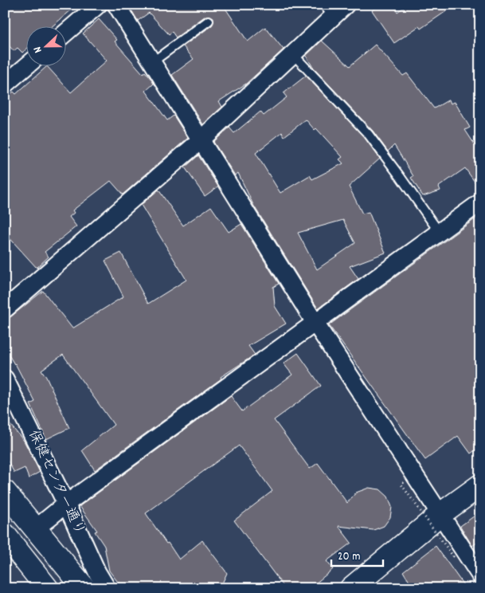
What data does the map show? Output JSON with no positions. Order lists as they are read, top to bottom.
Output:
{
  "streets": {
    "street": ["保健センター通り"]
  },
  "scale_bar": "20 m",
  "north": "left"
}
